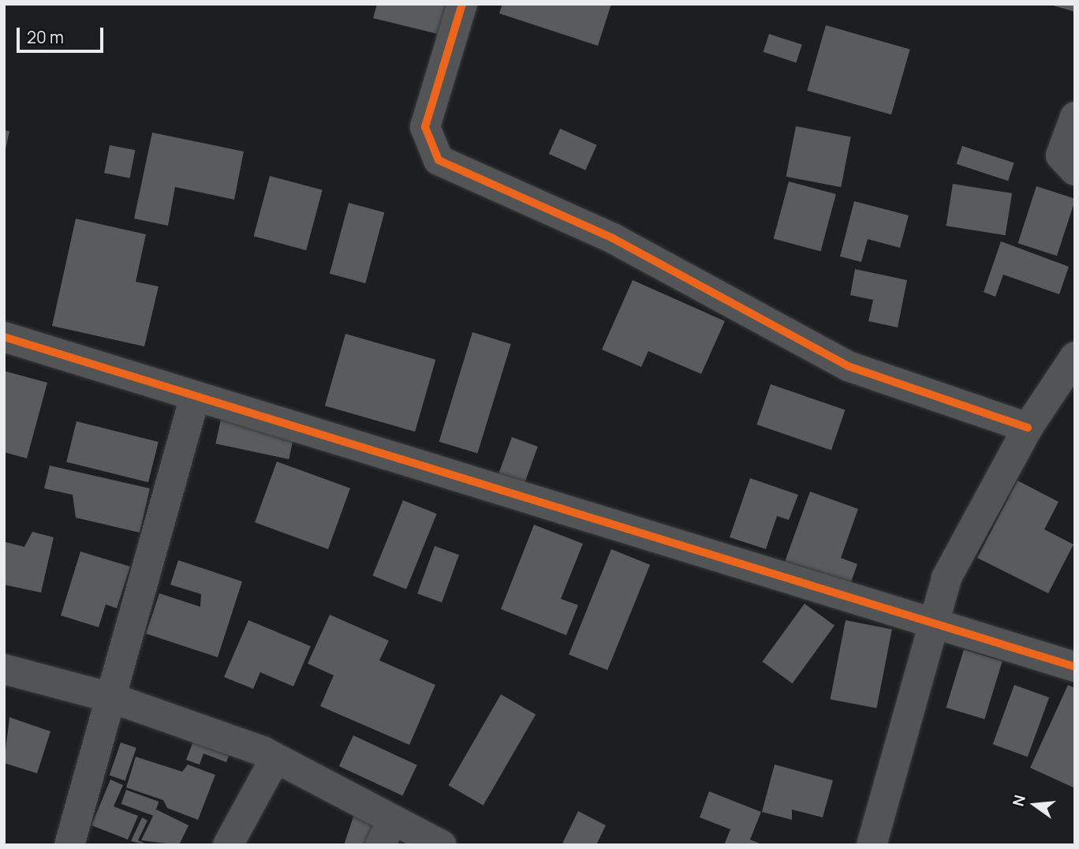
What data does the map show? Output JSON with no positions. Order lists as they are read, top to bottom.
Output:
{
  "scale_bar": "20 m",
  "north": "left"
}
